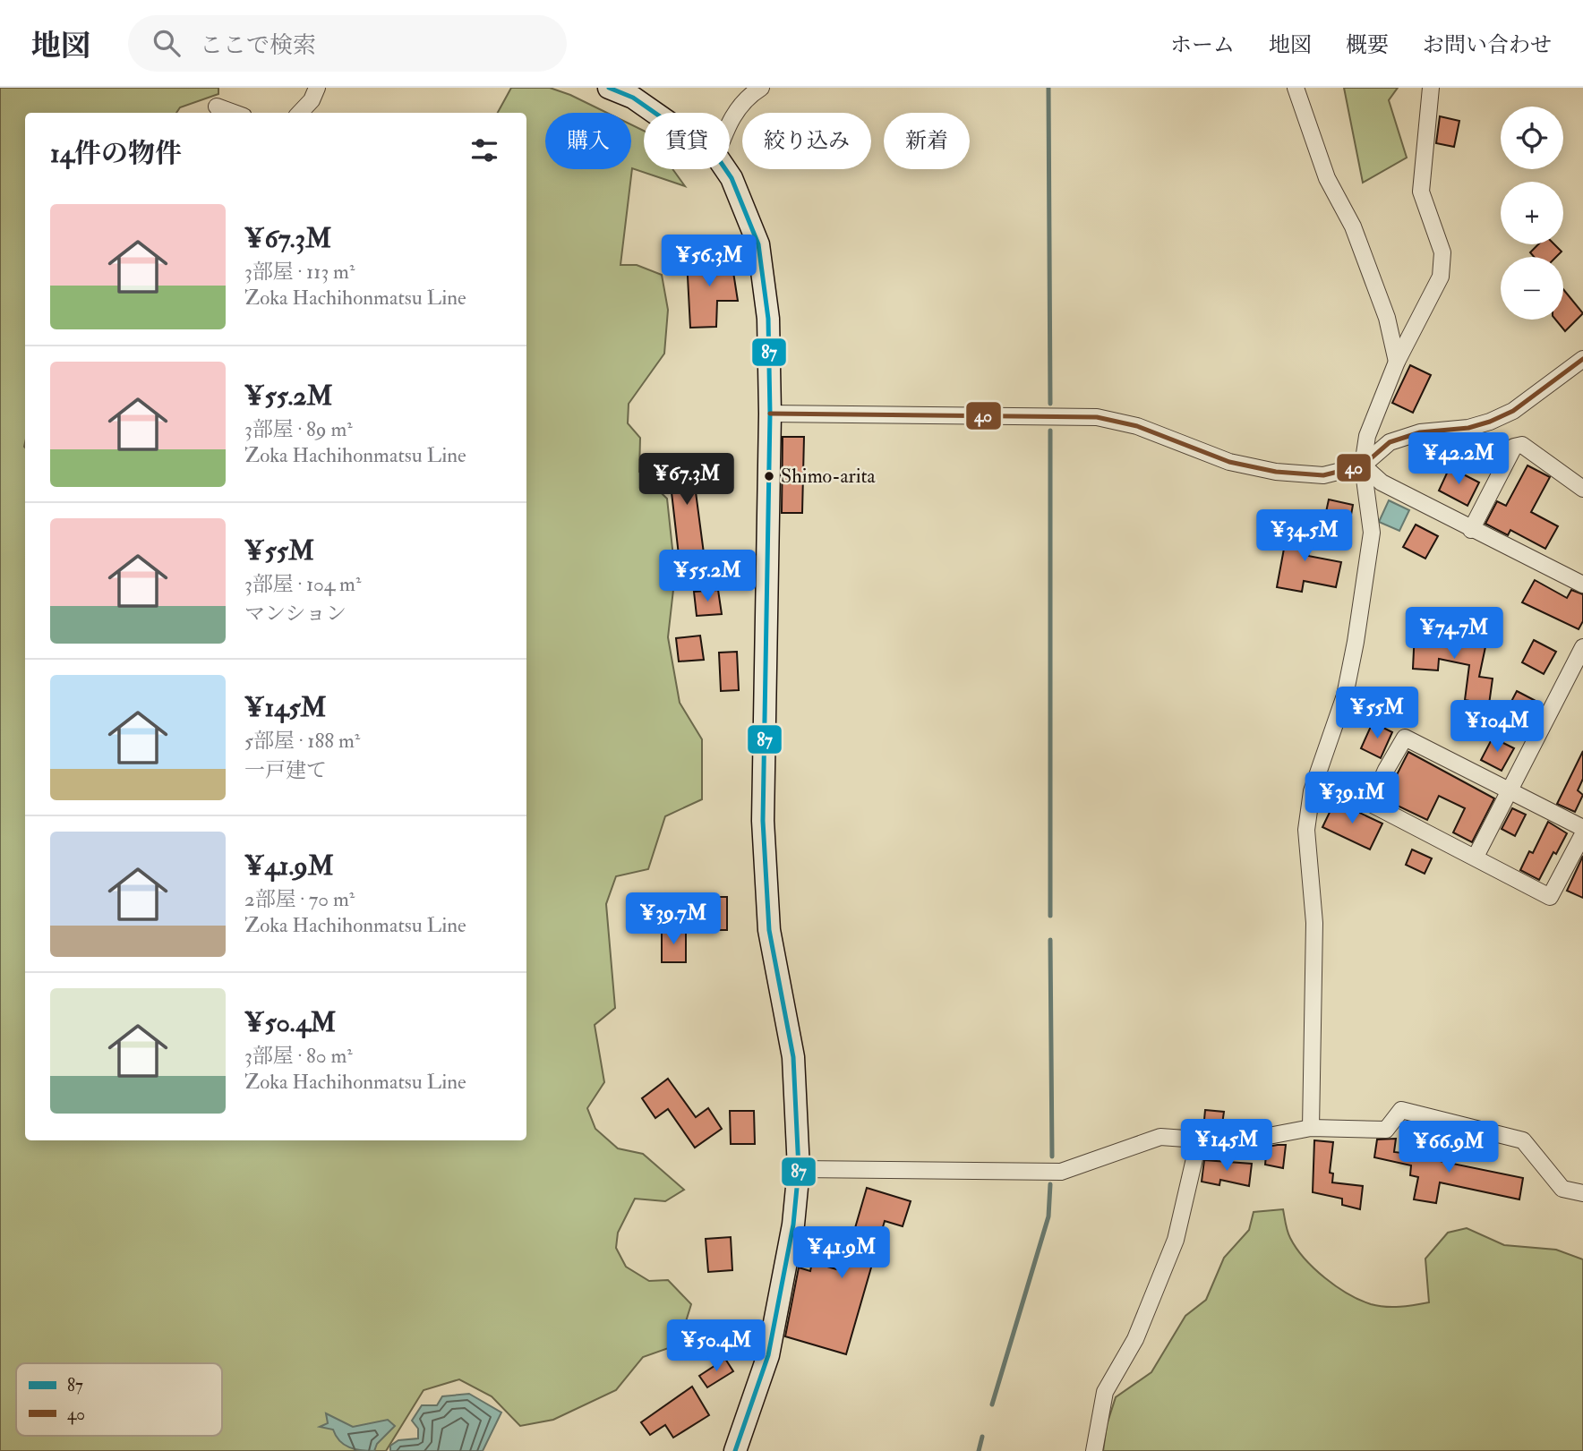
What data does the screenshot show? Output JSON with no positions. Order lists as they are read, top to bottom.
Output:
{
  "places": ["Shimo-arita"],
  "lines": ["transit line 87", "transit line 40"],
  "legend": ["87", "40"],
  "page": {
    "header": "地図",
    "search": "ここで検索",
    "nav": [
      "ホーム",
      "地図",
      "概要",
      "お問い合わせ"
    ],
    "map_buttons": ["+", "−"],
    "chip": [
      "購入",
      "賃貸",
      "絞り込み",
      "新着"
    ],
    "heading": "14件の物件",
    "list": [
      {
        "name": "¥67.3M",
        "note": "3部屋 · 113 m² · Zoka Hachihonmatsu Line"
      },
      {
        "name": "¥55.2M",
        "note": "3部屋 · 89 m² · Zoka Hachihonmatsu Line"
      },
      {
        "name": "¥55M",
        "note": "3部屋 · 104 m² · マンション"
      },
      {
        "name": "¥145M",
        "note": "5部屋 · 188 m² · 一戸建て"
      },
      {
        "name": "¥41.9M",
        "note": "2部屋 · 70 m² · Zoka Hachihonmatsu Line"
      },
      {
        "name": "¥50.4M",
        "note": "3部屋 · 80 m² · Zoka Hachihonmatsu Line"
      }
    ],
    "price": [
      "¥56.3M",
      "¥42.2M",
      "¥67.3M",
      "¥34.5M",
      "¥55.2M",
      "¥74.7M",
      "¥55M",
      "¥104M",
      "¥39.1M",
      "¥39.7M",
      "¥145M",
      "¥66.9M",
      "¥41.9M",
      "¥50.4M"
    ]
  }
}
